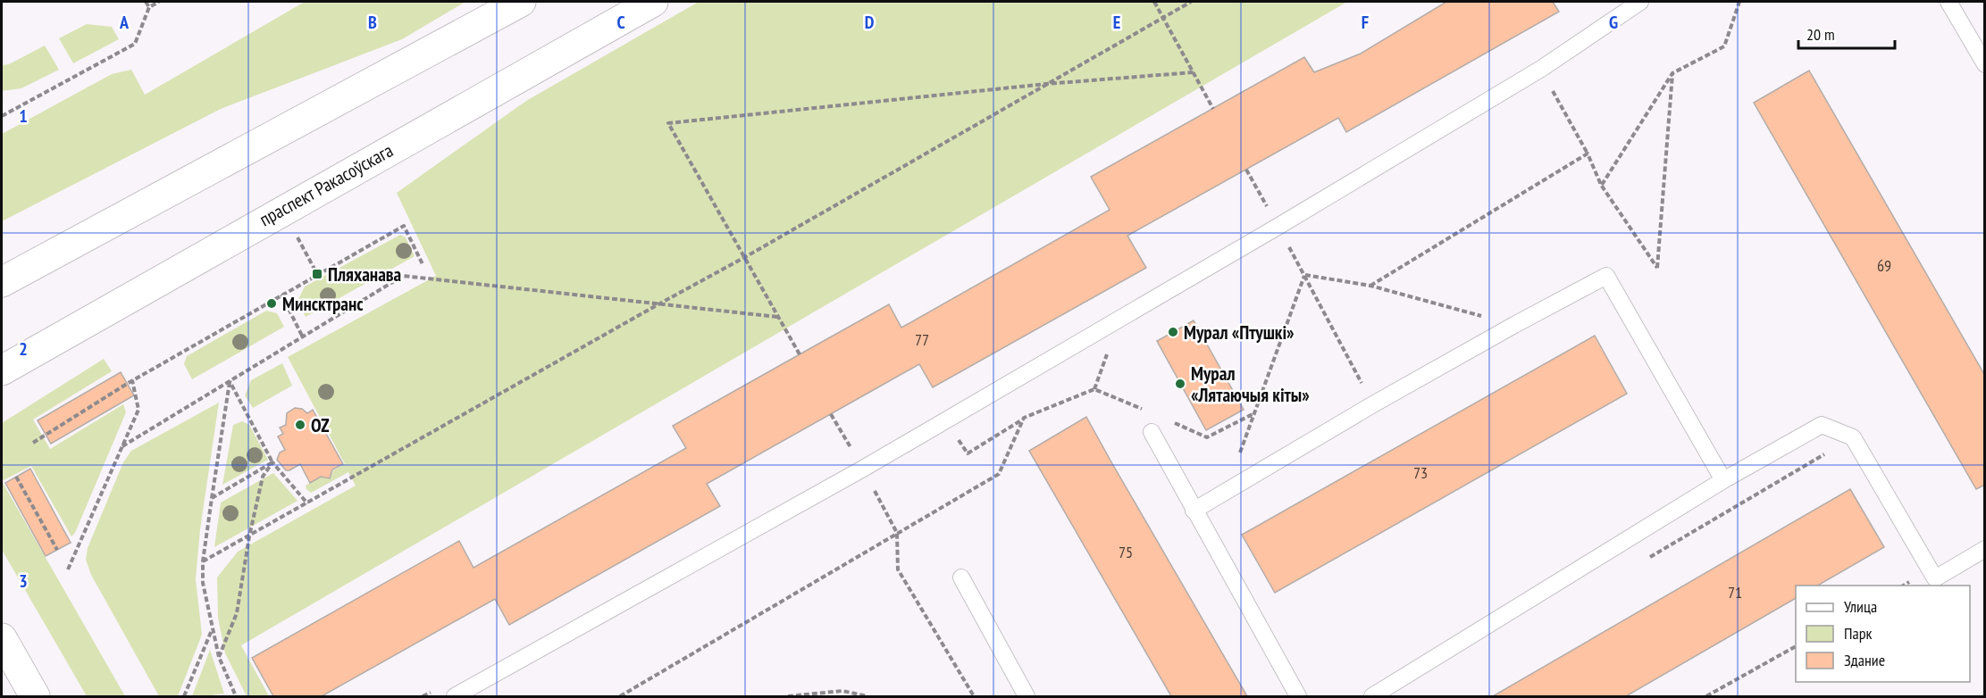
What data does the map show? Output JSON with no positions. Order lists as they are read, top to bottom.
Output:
{
  "streets": {
    "main road": ["праспект Ракасоўскага"]
  },
  "places": {
    "transit": ["Пляханава"],
    "other": [
      "Минсктранс",
      "Мурал «Птушкі»",
      "Мурал «Лятаючыя кіты»",
      "OZ"
    ]
  },
  "house_numbers": [
    "69",
    "77",
    "73",
    "75",
    "71"
  ],
  "legend": ["Улица", "Парк", "Здание"],
  "scale_bar": "20 m",
  "grid": {
    "columns": [
      "A",
      "B",
      "C",
      "D",
      "E",
      "F",
      "G"
    ],
    "rows": ["1", "2", "3"]
  }
}
